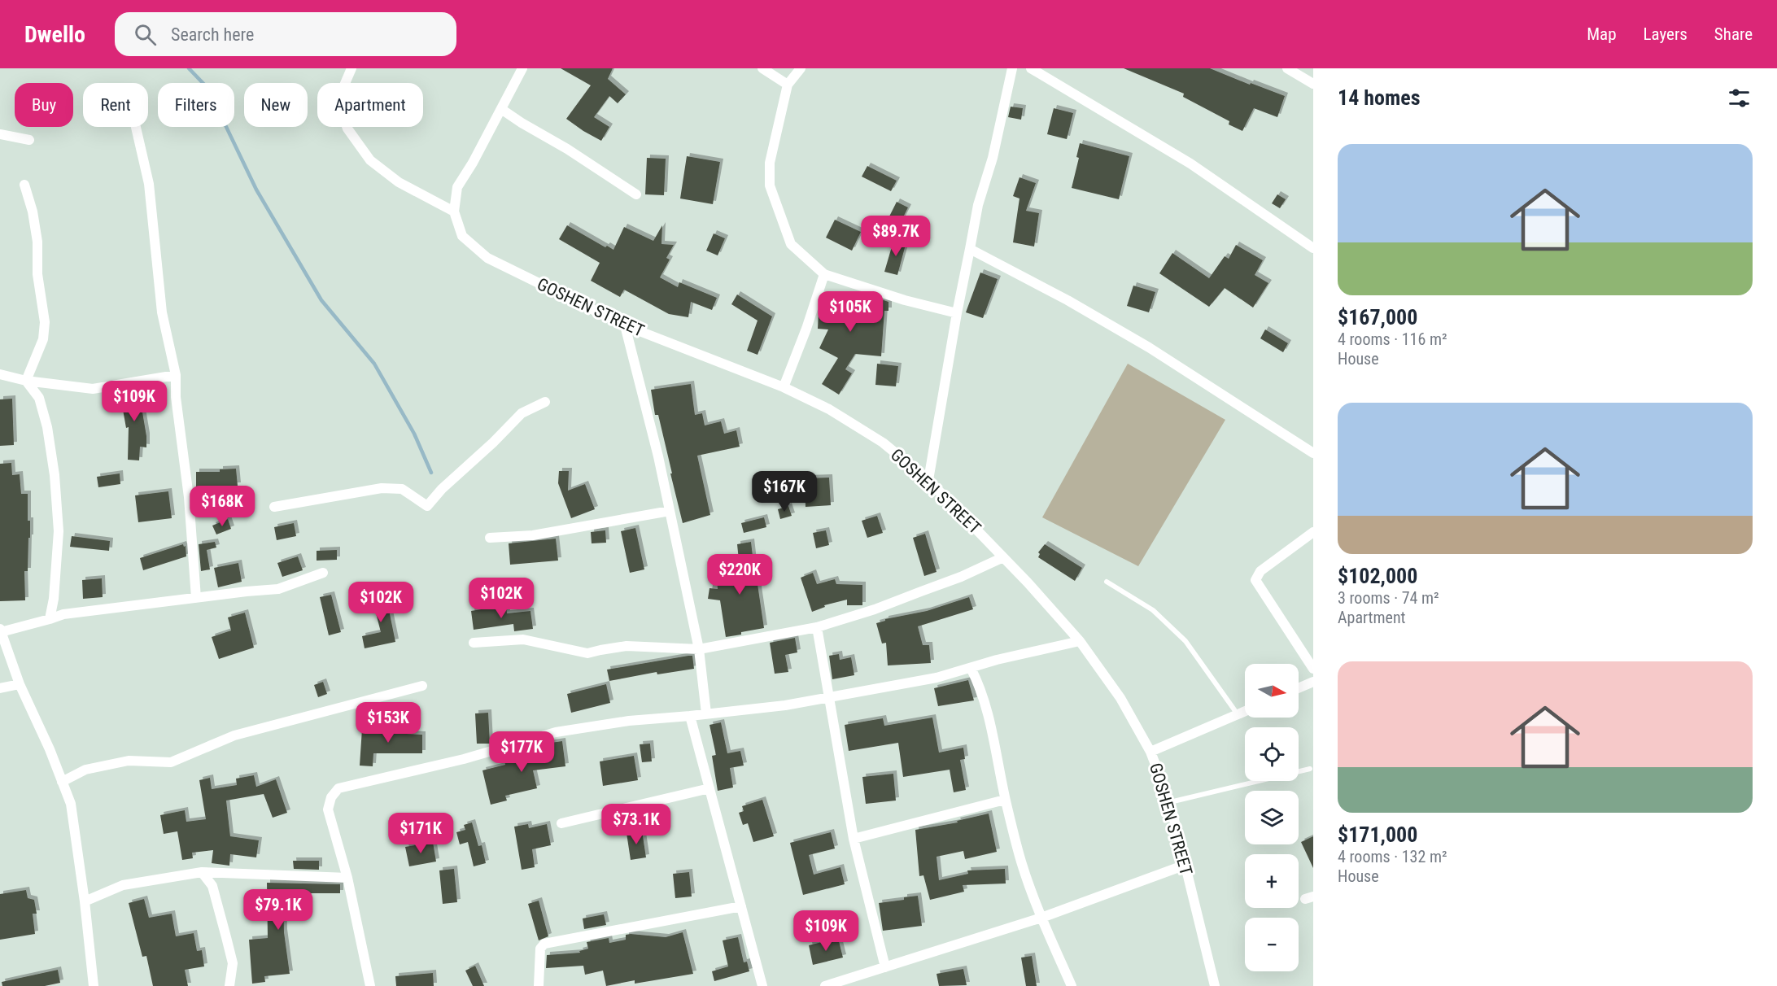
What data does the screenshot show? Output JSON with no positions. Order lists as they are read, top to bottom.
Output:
{
  "streets": {
    "street": ["GOSHEN STREET"]
  },
  "north": "right",
  "page": {
    "header": "Dwello",
    "search": "Search here",
    "nav": ["Map", "Layers", "Share"],
    "heading": "14 homes",
    "chip": [
      "Buy",
      "Rent",
      "Filters",
      "New",
      "Apartment"
    ],
    "list": [
      {
        "name": "$167,000",
        "note": "4 rooms · 116 m² · House"
      },
      {
        "name": "$102,000",
        "note": "3 rooms · 74 m² · Apartment"
      },
      {
        "name": "$171,000",
        "note": "4 rooms · 132 m² · House"
      }
    ],
    "price": [
      "$89.7K",
      "$105K",
      "$109K",
      "$167K",
      "$168K",
      "$220K",
      "$102K",
      "$102K",
      "$153K",
      "$177K",
      "$73.1K",
      "$171K",
      "$79.1K",
      "$109K"
    ],
    "map_buttons": ["+", "−"]
  }
}
